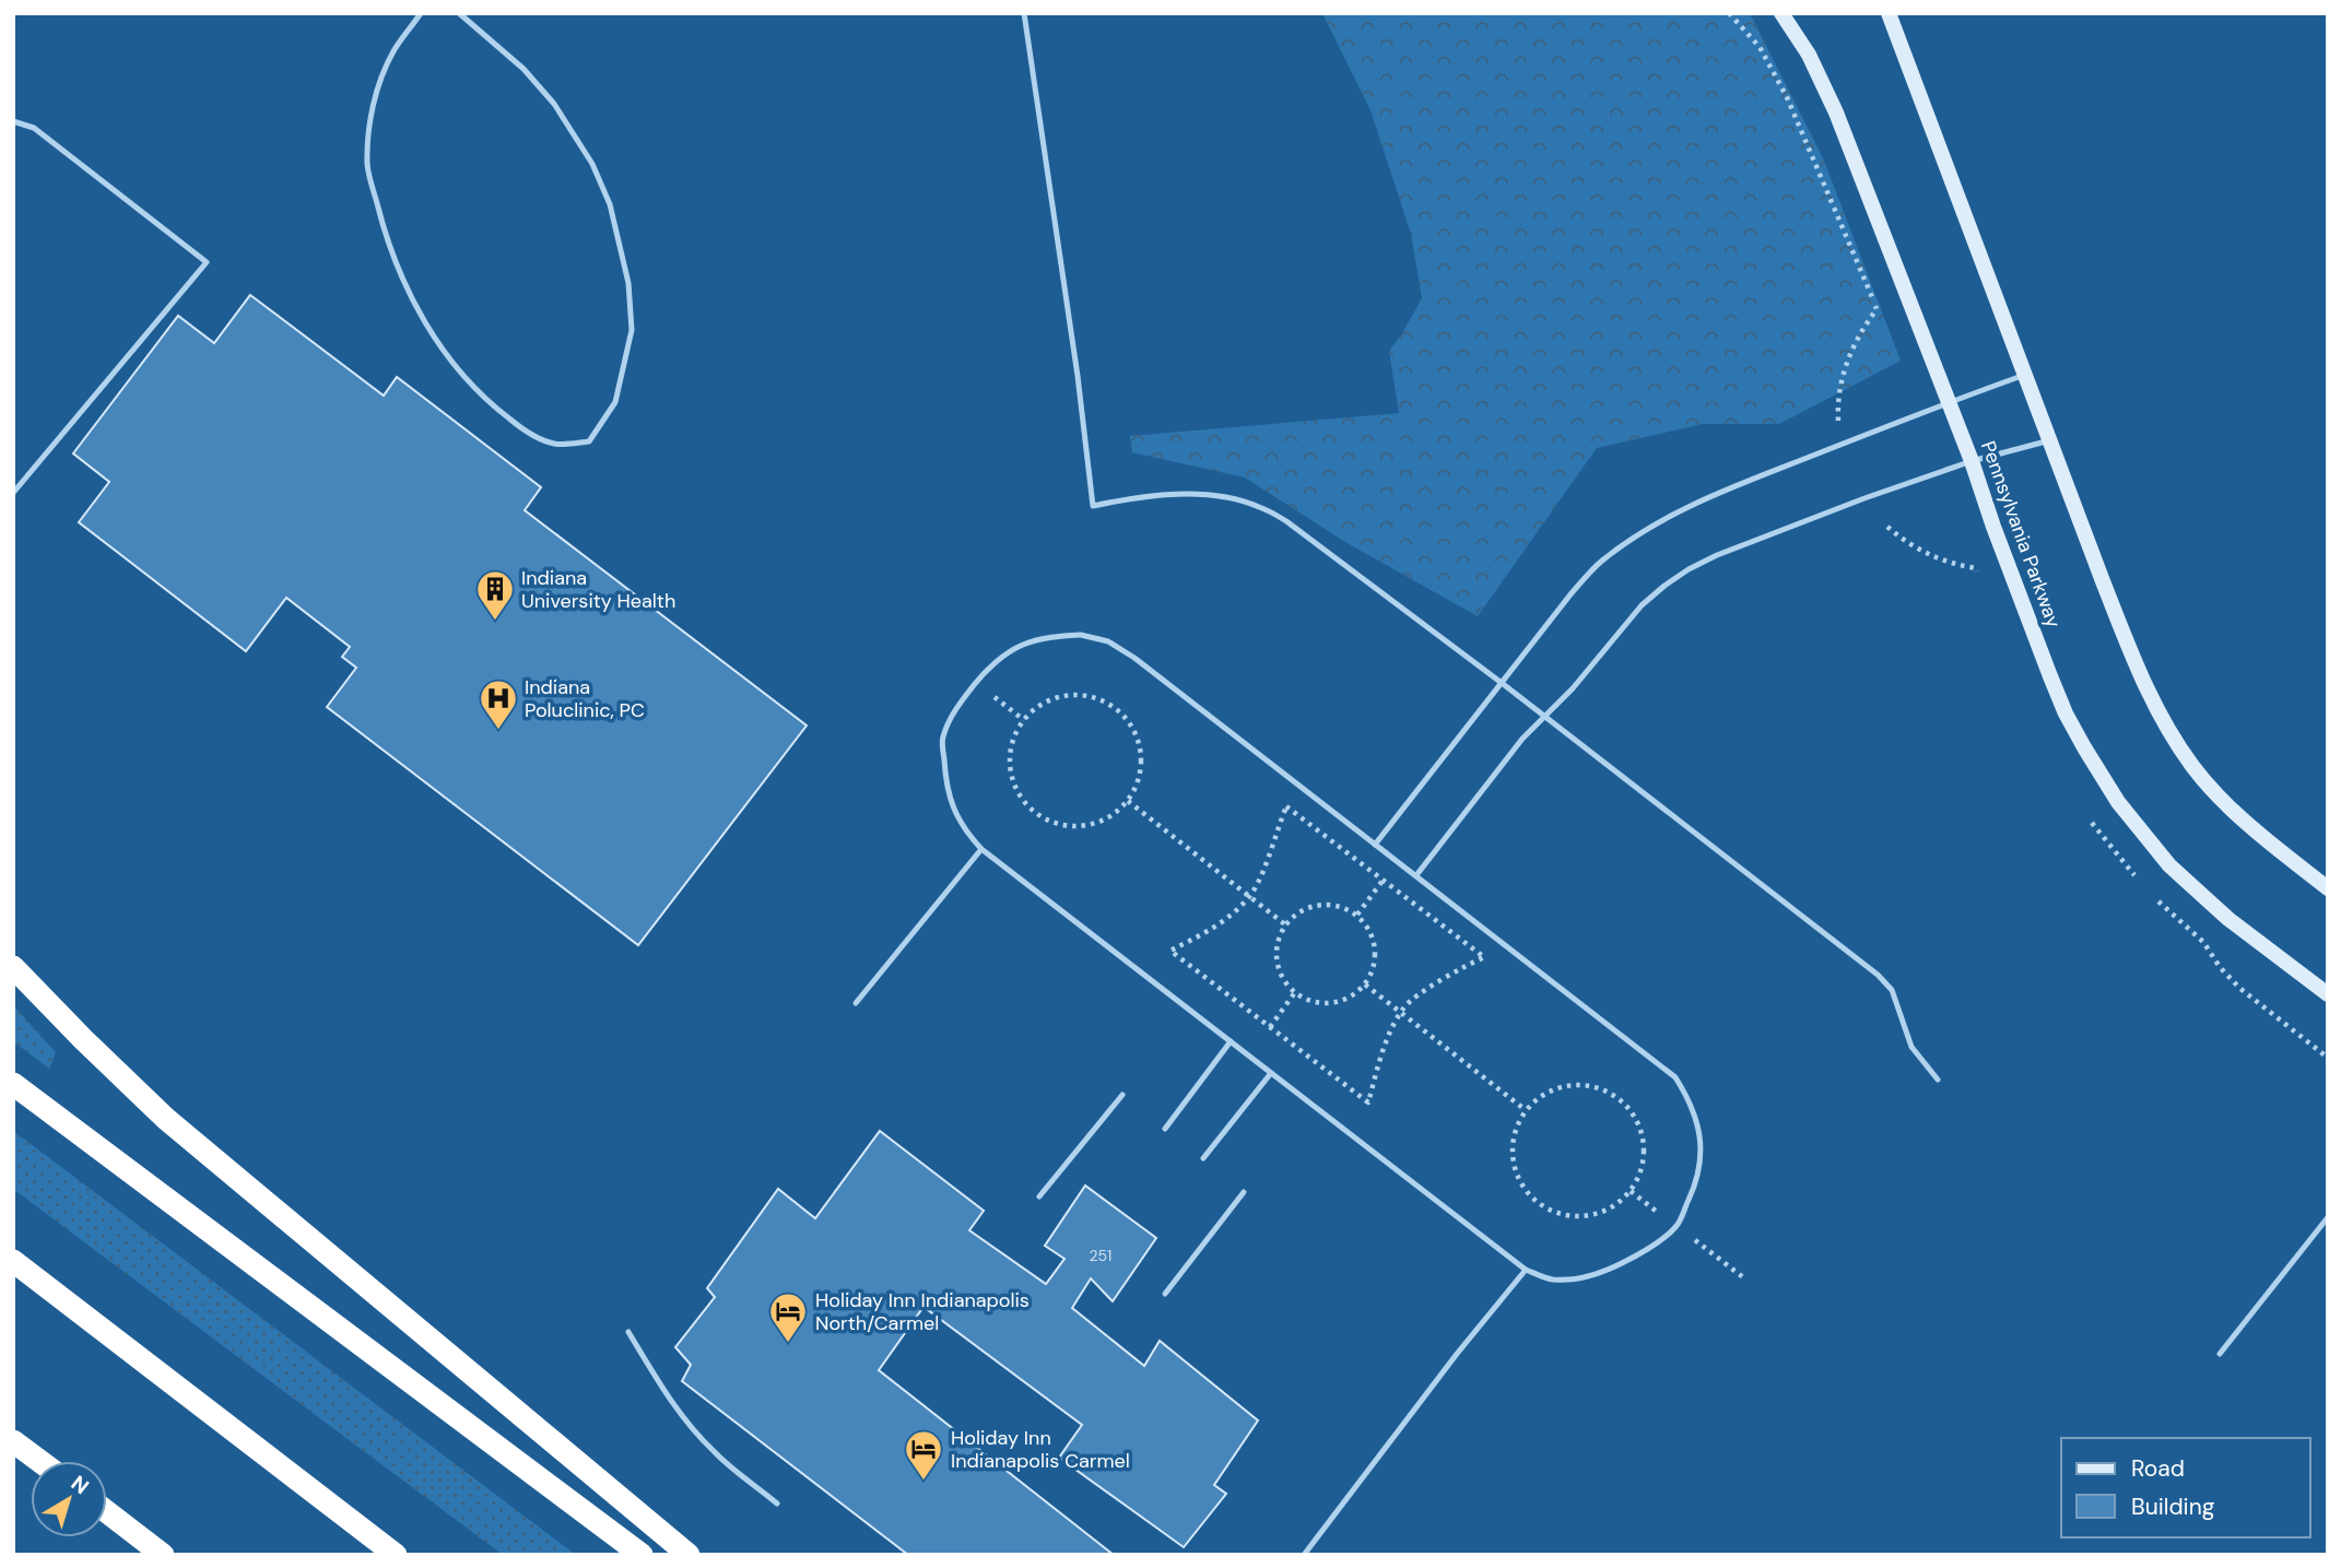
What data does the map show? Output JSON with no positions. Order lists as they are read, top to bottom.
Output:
{
  "streets": {
    "main road": ["Pennsylvania Parkway"]
  },
  "places": {
    "building": ["Indiana University Health"],
    "hospital": ["Indiana Poluclinic, PC"],
    "hotel": ["Holiday Inn Indianapolis North/Carmel", "Holiday Inn Indianapolis Carmel"]
  },
  "house_numbers": ["251"],
  "legend": ["Road", "Building"],
  "north": "top right"
}
